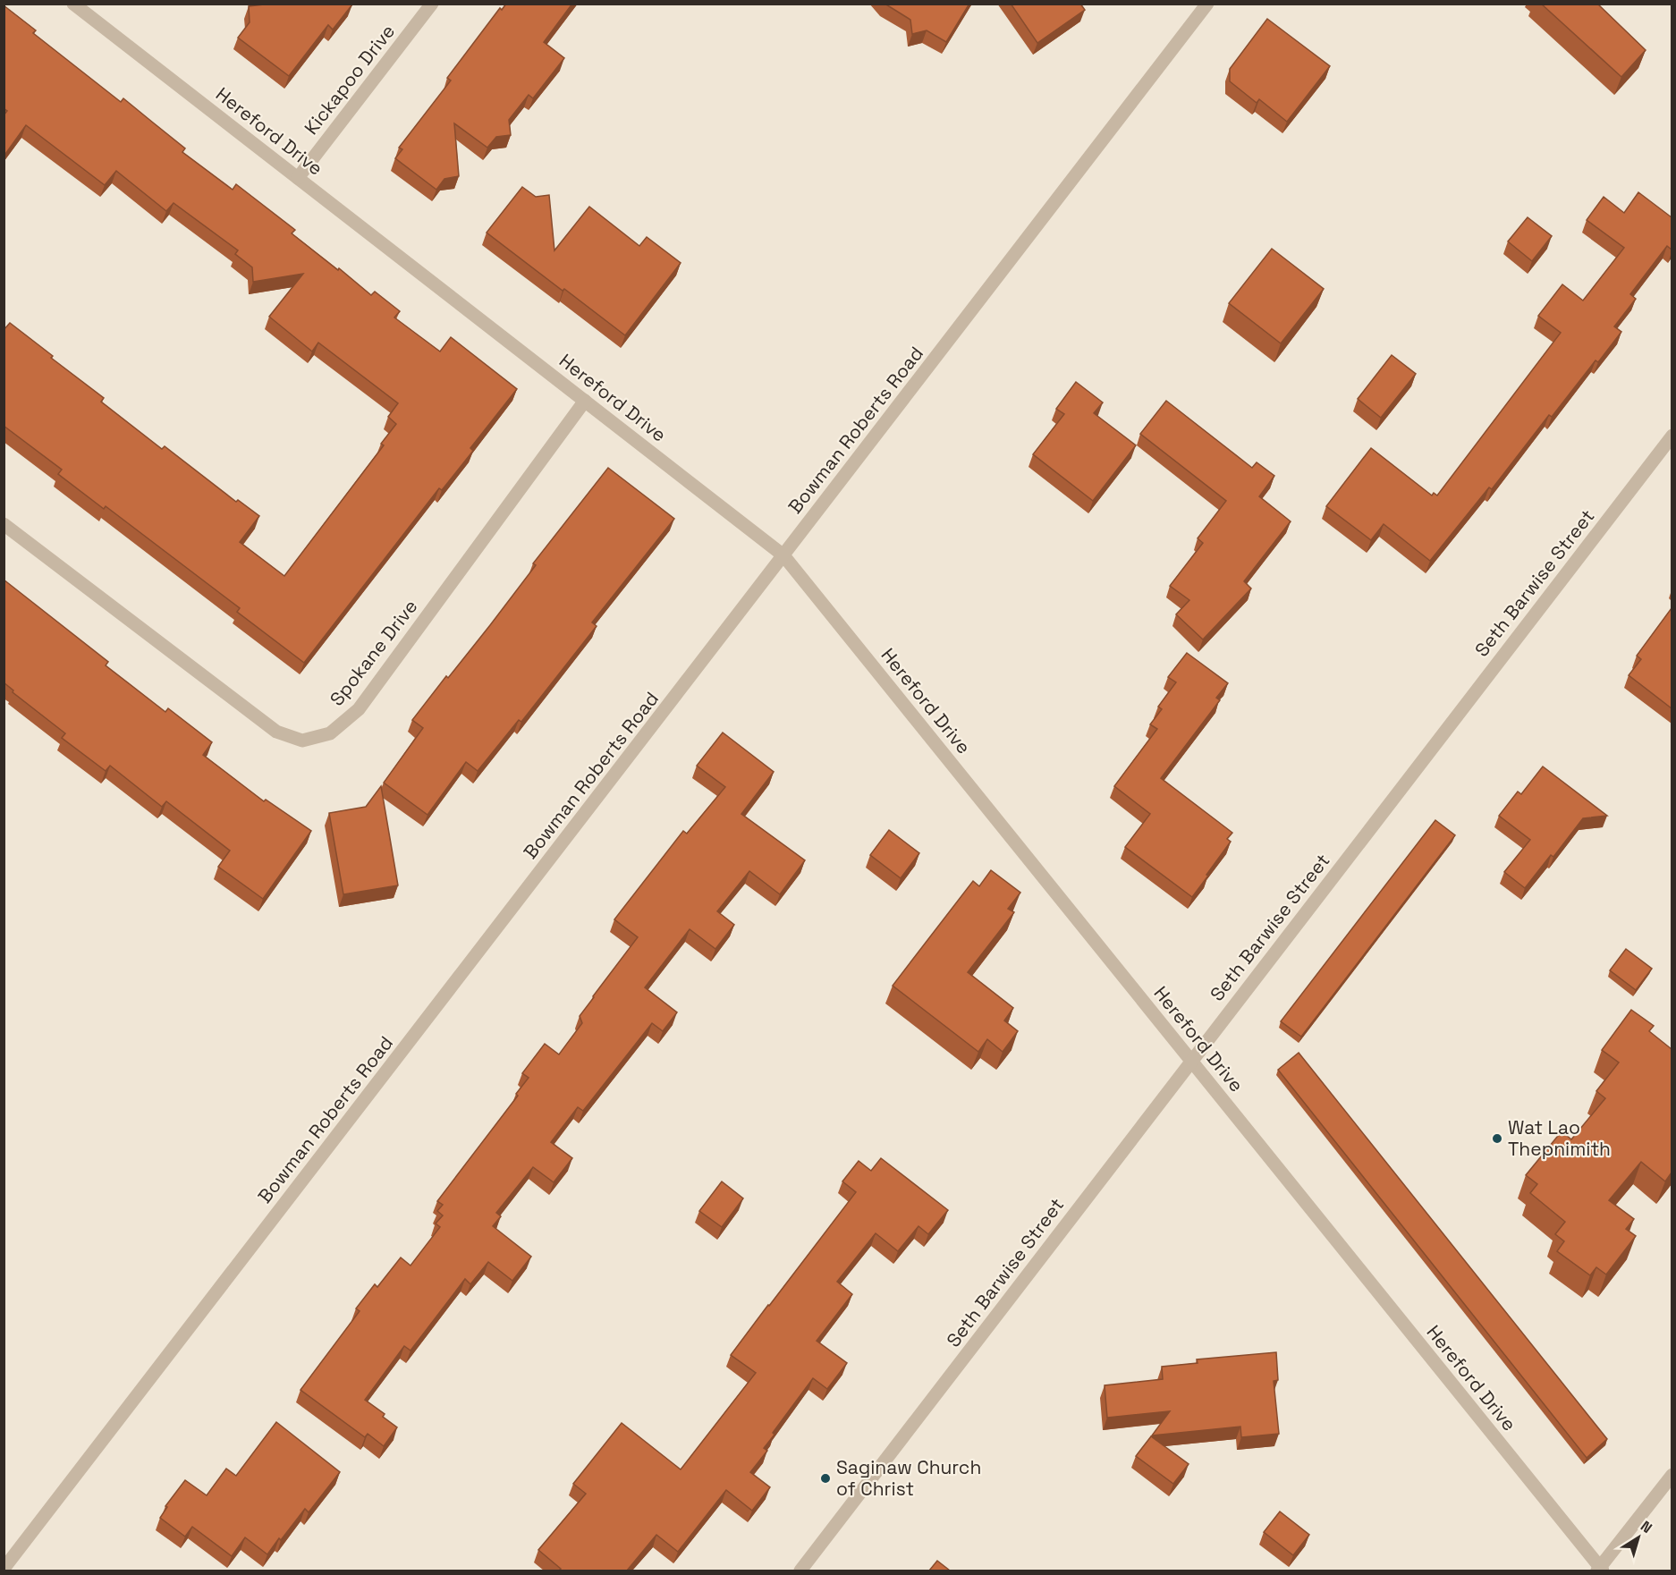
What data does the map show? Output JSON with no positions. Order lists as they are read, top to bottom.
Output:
{
  "streets": {
    "street": [
      "Kickapoo Drive",
      "Hereford Drive",
      "Bowman Roberts Road",
      "Seth Barwise Street",
      "Spokane Drive"
    ]
  },
  "crossings": [
    ["Kickapoo Drive", "Hereford Drive"],
    ["Hereford Drive", "Bowman Roberts Road"],
    ["Hereford Drive", "Seth Barwise Street"],
    ["Hereford Drive", "Spokane Drive"]
  ],
  "places": ["Wat Lao Thepnimith", "Saginaw Church of Christ"],
  "north": "top right"
}
